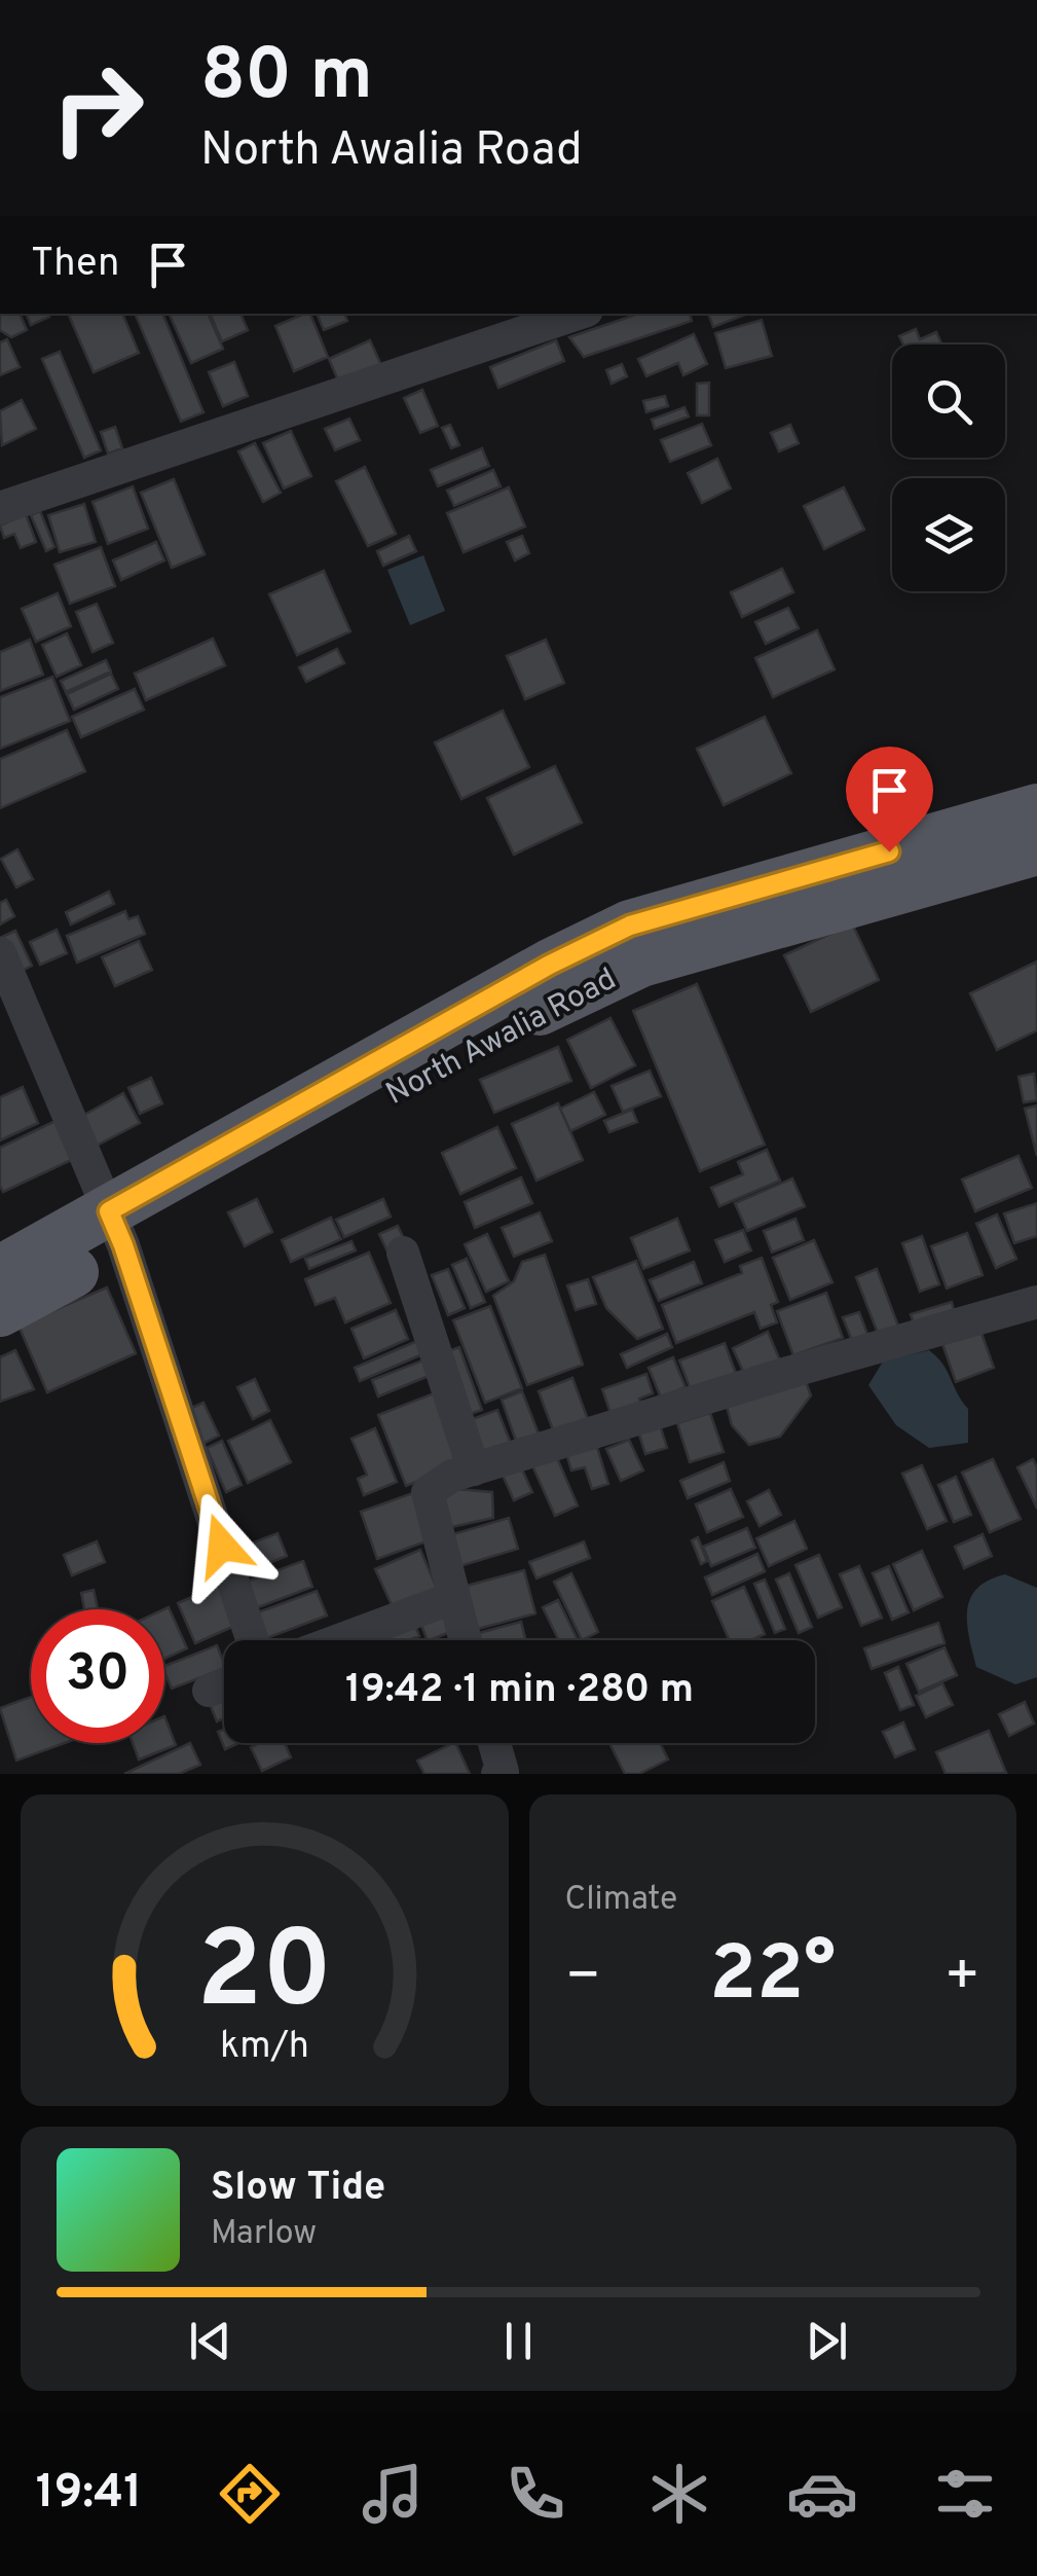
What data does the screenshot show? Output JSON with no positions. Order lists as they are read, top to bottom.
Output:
{
  "streets": {
    "main road": ["North Awalia Road"]
  },
  "page": {
    "turn": ["80 m", "North Awalia Road"],
    "then": "Then",
    "limit": "30",
    "trip": "19:42 · 1 min · 280 m",
    "tile": "Climate",
    "heat": ["−", "22°", "+"],
    "song": ["Slow Tide", "Marlow"],
    "tabs": "19:41",
    "gauge": ["20", "km/h"]
  }
}
